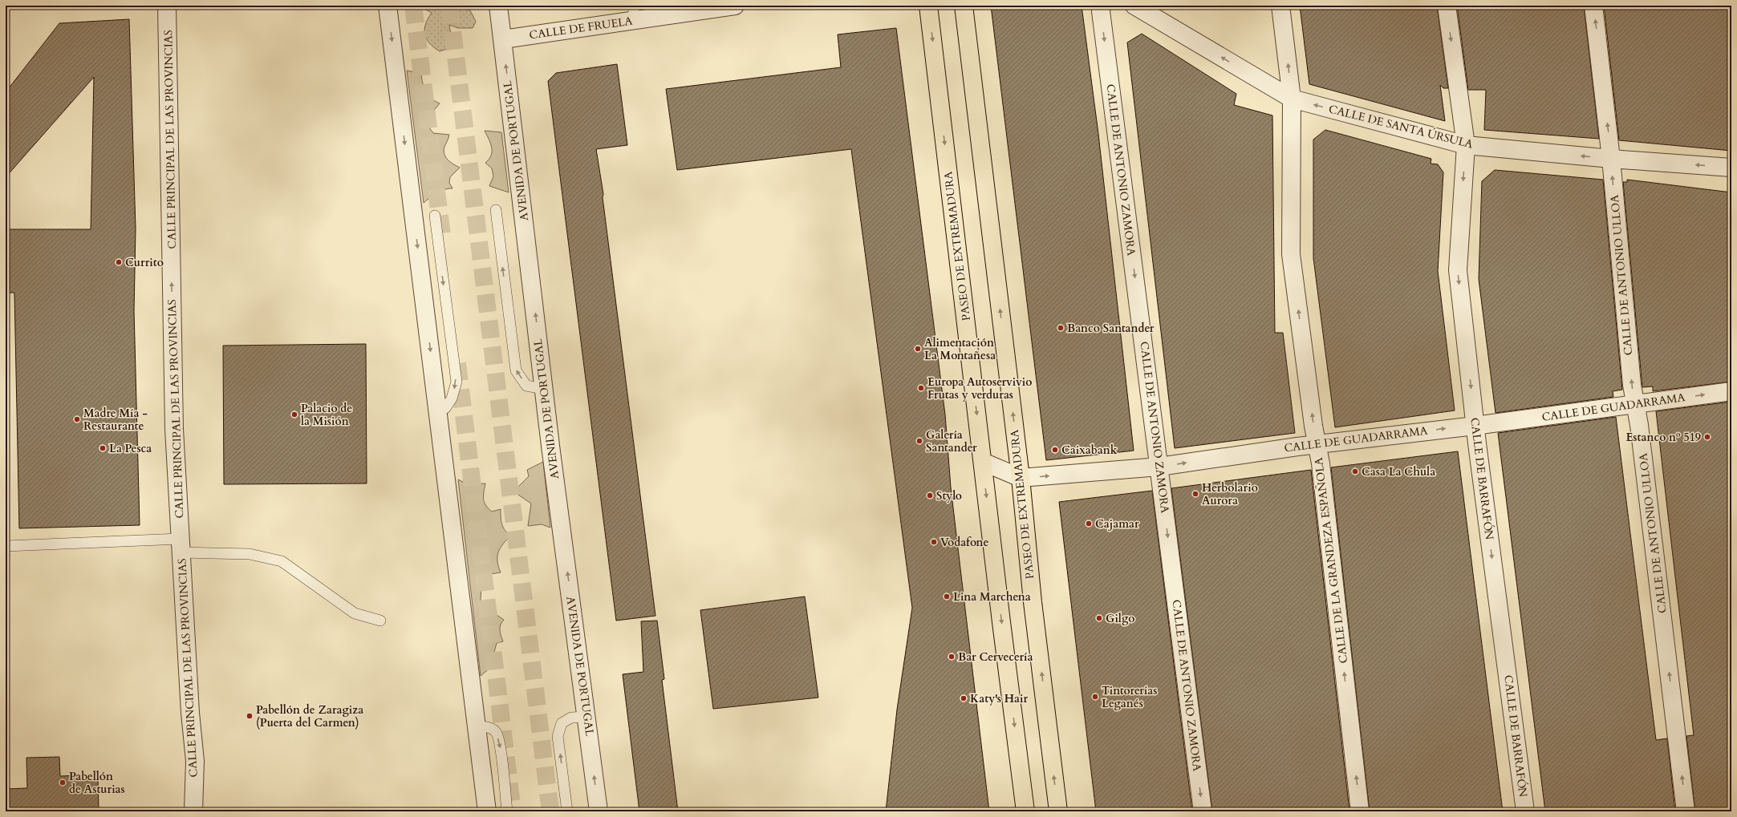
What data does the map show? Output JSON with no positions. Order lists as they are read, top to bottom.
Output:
{
  "streets": {
    "main road": ["PASEO DE EXTREMADURA"],
    "street": [
      "CALLE DE FRUELA",
      "CALLE DE SANTA ÚRSULA",
      "CALLE PRINCIPAL DE LAS PROVINCIAS",
      "AVENIDA DE PORTUGAL",
      "CALLE DE ANTONIO ZAMORA",
      "CALLE DE ANTONIO ULLOA",
      "CALLE DE GUADARRAMA",
      "CALLE DE BARRAFÓN",
      "CALLE DE LA GRANDEZA ESPAÑOLA"
    ]
  },
  "crossings": [
    ["CALLE DE FRUELA", "AVENIDA DE PORTUGAL"],
    ["CALLE DE SANTA ÚRSULA", "CALLE DE ANTONIO ULLOA"],
    ["CALLE DE SANTA ÚRSULA", "CALLE DE BARRAFÓN"],
    ["CALLE DE SANTA ÚRSULA", "CALLE DE LA GRANDEZA ESPAÑOLA"],
    ["CALLE DE ANTONIO ZAMORA", "CALLE DE GUADARRAMA"],
    ["PASEO DE EXTREMADURA", "CALLE DE GUADARRAMA"],
    ["CALLE DE ANTONIO ULLOA", "CALLE DE GUADARRAMA"],
    ["CALLE DE GUADARRAMA", "CALLE DE BARRAFÓN"],
    ["CALLE DE GUADARRAMA", "CALLE DE LA GRANDEZA ESPAÑOLA"]
  ],
  "one_way": [
    "CALLE DE SANTA ÚRSULA",
    "CALLE PRINCIPAL DE LAS PROVINCIAS",
    "CALLE DE ANTONIO ZAMORA",
    "CALLE DE ANTONIO ULLOA",
    "CALLE DE GUADARRAMA",
    "CALLE DE BARRAFÓN",
    "CALLE DE LA GRANDEZA ESPAÑOLA"
  ],
  "places": [
    "Currito",
    "Banco Santander",
    "Alimentación La Montañesa",
    "Europa Autoservivio Frutas y verduras",
    "Palacio de la Misión",
    "Madre Mía - Restaurante",
    "Estanco nº 519",
    "Galería Santander",
    "La Pesca",
    "Caixabank",
    "Casa La Chula",
    "Herbolario Aurora",
    "Stylo",
    "Cajamar",
    "Vodafone",
    "Lina Marchena",
    "Gilgo",
    "Bar Cervecería",
    "Tintorerías Leganés",
    "Katy's Hair",
    "Pabellón de Zaragiza (Puerta del Carmen)",
    "Pabellón de Asturias"
  ]
}
